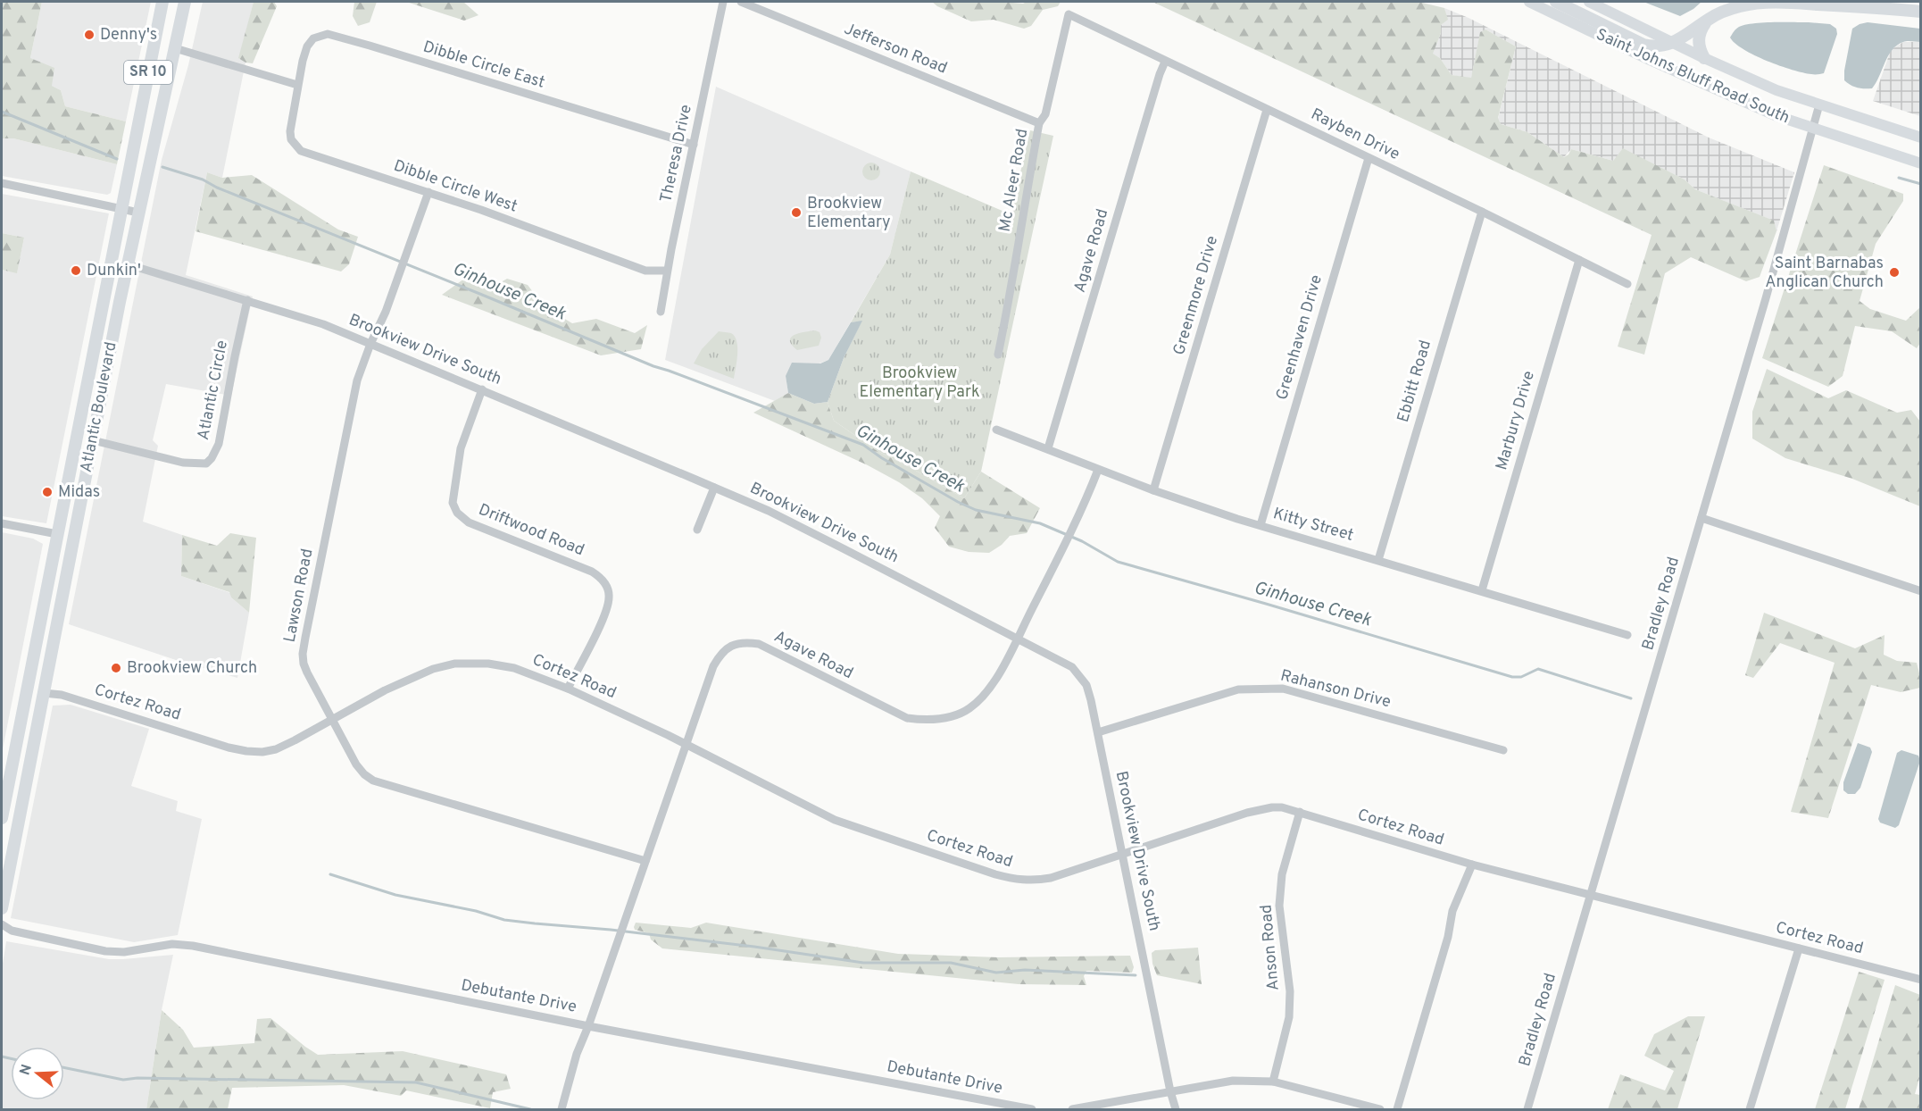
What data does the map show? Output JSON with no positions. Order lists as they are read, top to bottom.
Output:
{
  "streets": {
    "highway": ["SR 10", "Atlantic Boulevard"],
    "main road": ["Saint Johns Bluff Road South"],
    "street": [
      "Jefferson Road",
      "Dibble Circle East",
      "Rayben Drive",
      "Theresa Drive",
      "Mc Aleer Road",
      "Dibble Circle West",
      "Agave Road",
      "Greenmore Drive",
      "Greenhaven Drive",
      "Brookview Drive South",
      "Ebbitt Road",
      "Atlantic Circle",
      "Marbury Drive",
      "Kitty Street",
      "Driftwood Road",
      "Lawson Road",
      "Bradley Road",
      "Cortez Road",
      "Rahanson Drive",
      "Anson Road",
      "Debutante Drive"
    ]
  },
  "crossings": [
    ["Jefferson Road", "Mc Aleer Road"],
    ["Dibble Circle East", "Theresa Drive"],
    ["Dibble Circle East", "Dibble Circle West"],
    ["Saint Johns Bluff Road South", "Bradley Road"],
    ["Rayben Drive", "Mc Aleer Road"],
    ["Rayben Drive", "Agave Road"],
    ["Rayben Drive", "Greenmore Drive"],
    ["Rayben Drive", "Greenhaven Drive"],
    ["Rayben Drive", "Ebbitt Road"],
    ["Rayben Drive", "Marbury Drive"],
    ["Theresa Drive", "Dibble Circle West"],
    ["Dibble Circle West", "Lawson Road"],
    ["Agave Road", "Brookview Drive South"],
    ["Agave Road", "Kitty Street"],
    ["Agave Road", "Lawson Road"],
    ["Agave Road", "Cortez Road"],
    ["Agave Road", "Debutante Drive"],
    ["Greenmore Drive", "Kitty Street"],
    ["Greenhaven Drive", "Kitty Street"],
    ["Brookview Drive South", "Atlantic Circle"],
    ["Brookview Drive South", "Atlantic Boulevard"],
    ["Brookview Drive South", "Driftwood Road"],
    ["Brookview Drive South", "Lawson Road"],
    ["Brookview Drive South", "Cortez Road"],
    ["Brookview Drive South", "Rahanson Drive"],
    ["Ebbitt Road", "Kitty Street"],
    ["Atlantic Circle", "Atlantic Boulevard"],
    ["Atlantic Boulevard", "Cortez Road"],
    ["Marbury Drive", "Kitty Street"],
    ["Driftwood Road", "Cortez Road"],
    ["Lawson Road", "Cortez Road"],
    ["Bradley Road", "Cortez Road"],
    ["Cortez Road", "Anson Road"]
  ],
  "water": ["Ginhouse Creek"],
  "parks": ["Brookview Elementary Park"],
  "places": [
    "Denny's",
    "Brookview Elementary",
    "Dunkin'",
    "Saint Barnabas Anglican Church",
    "Midas",
    "Brookview Church"
  ],
  "north": "left"
}
